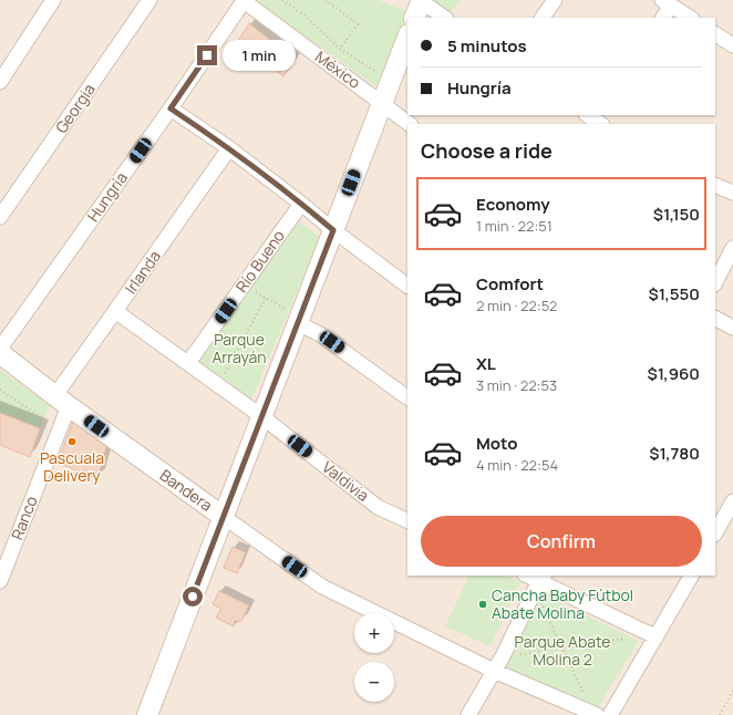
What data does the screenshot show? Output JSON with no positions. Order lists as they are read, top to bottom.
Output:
{
  "streets": {
    "street": [
      "México",
      "Georgia",
      "Hungría",
      "Río Bueno",
      "Irlanda",
      "Valdivia",
      "Bandera",
      "Ranco"
    ]
  },
  "crossings": [
    ["México", "Hungría"],
    ["Río Bueno", "Valdivia"],
    ["Irlanda", "Valdivia"],
    ["Irlanda", "Bandera"],
    ["Irlanda", "Ranco"],
    ["Bandera", "Ranco"]
  ],
  "parks": ["Parque Arrayán", "Parque Abate Molina 2"],
  "places": ["Pascuala Delivery", "Cancha Baby Fútbol Abate Molina"],
  "page": {
    "banner": ["5 minutos", "Hungría"],
    "bubble": "1 min",
    "heading": "Choose a ride",
    "list": [
      {
        "name": "Economy",
        "note": "1 min · 22:51",
        "value": "$1,150"
      },
      {
        "name": "Comfort",
        "note": "2 min · 22:52",
        "value": "$1,550"
      },
      {
        "name": "XL",
        "note": "3 min · 22:53",
        "value": "$1,960"
      },
      {
        "name": "Moto",
        "note": "4 min · 22:54",
        "value": "$1,780"
      }
    ],
    "buttons": "Confirm",
    "map_buttons": ["+", "−"]
  }
}
